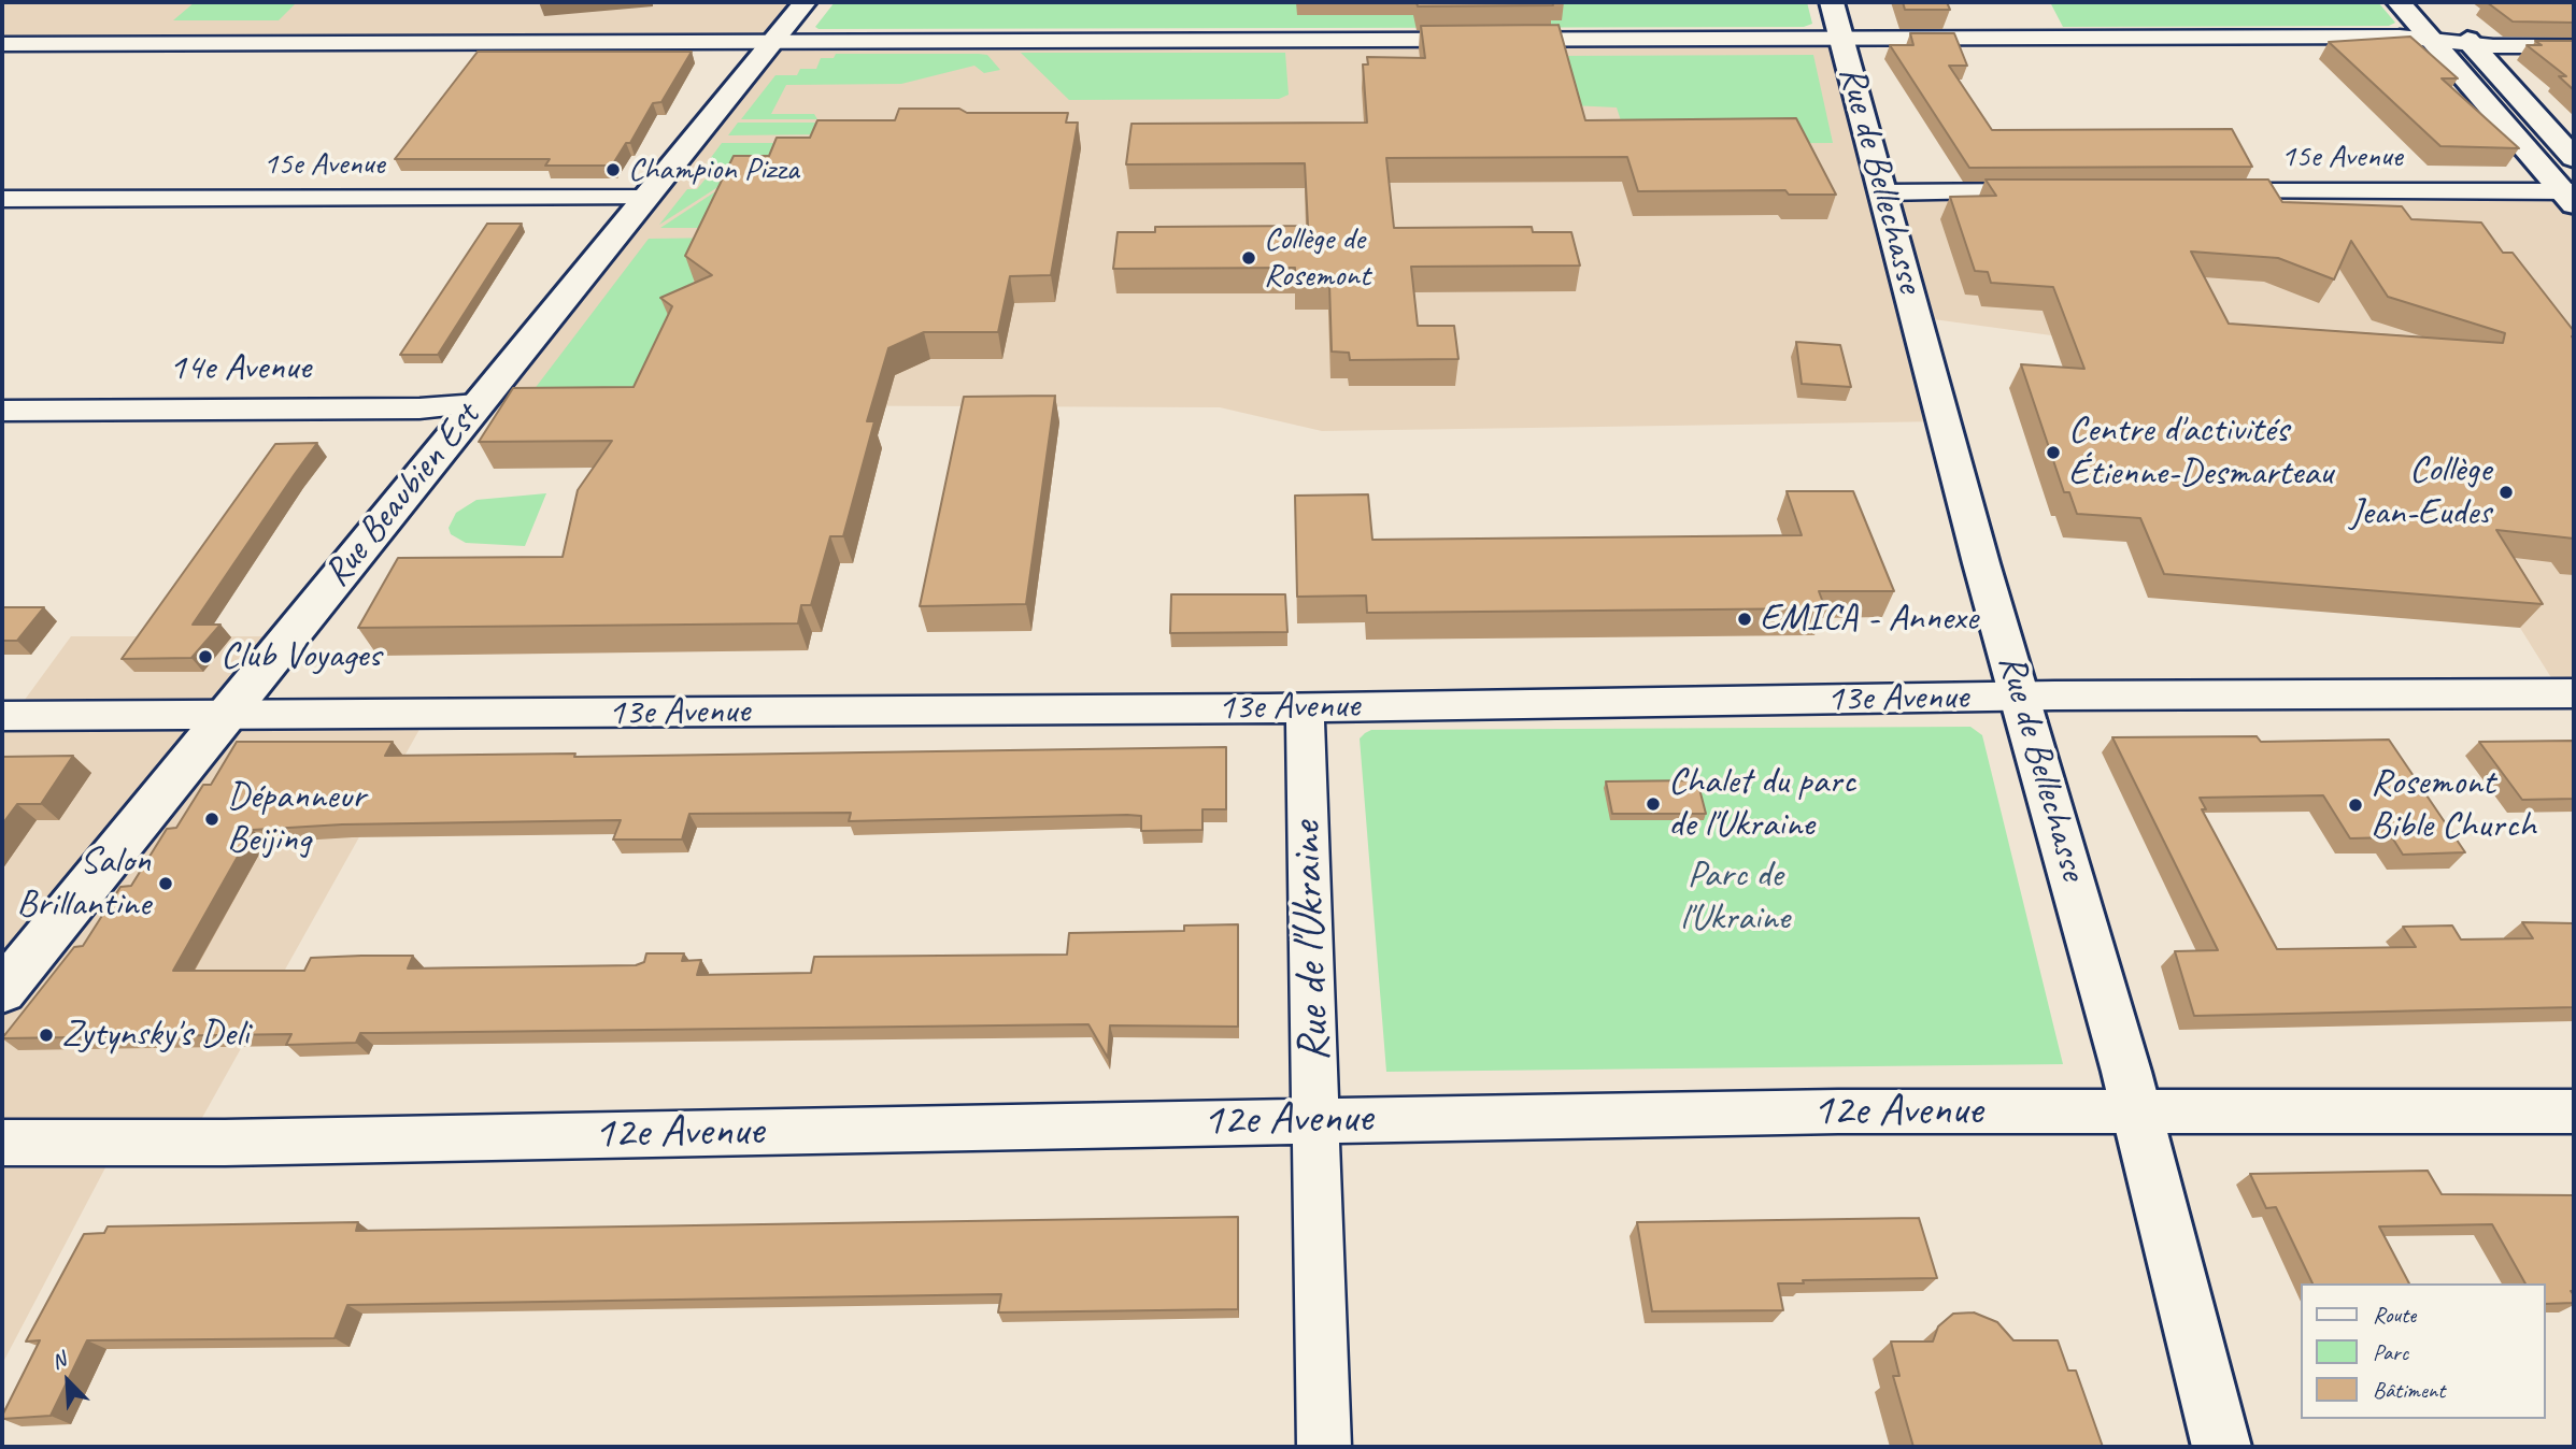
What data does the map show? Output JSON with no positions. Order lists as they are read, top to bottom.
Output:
{
  "streets": {
    "street": [
      "15e Avenue",
      "Rue de Bellechasse",
      "14e Avenue",
      "Rue Beaubien Est",
      "13e Avenue",
      "Rue de l'Ukraine",
      "12e Avenue"
    ]
  },
  "crossings": [
    ["15e Avenue", "Rue Beaubien Est"],
    ["Rue de Bellechasse", "13e Avenue"],
    ["Rue de Bellechasse", "12e Avenue"],
    ["14e Avenue", "Rue Beaubien Est"],
    ["Rue Beaubien Est", "13e Avenue"],
    ["13e Avenue", "Rue de l'Ukraine"],
    ["Rue de l'Ukraine", "12e Avenue"]
  ],
  "parks": ["Parc de l'Ukraine"],
  "places": [
    "Champion Pizza",
    "Collège de Rosemont",
    "Centre d'activités Étienne-Desmarteau",
    "Collège Jean-Eudes",
    "EMICA - Annexe",
    "Club Voyages",
    "Chalet du parc de l'Ukraine",
    "Rosemont Bible Church",
    "Dépanneur Beijing",
    "Salon Brillantine",
    "Zytynsky's Deli"
  ],
  "legend": ["Route", "Parc", "Bâtiment"],
  "north": "top left"
}
